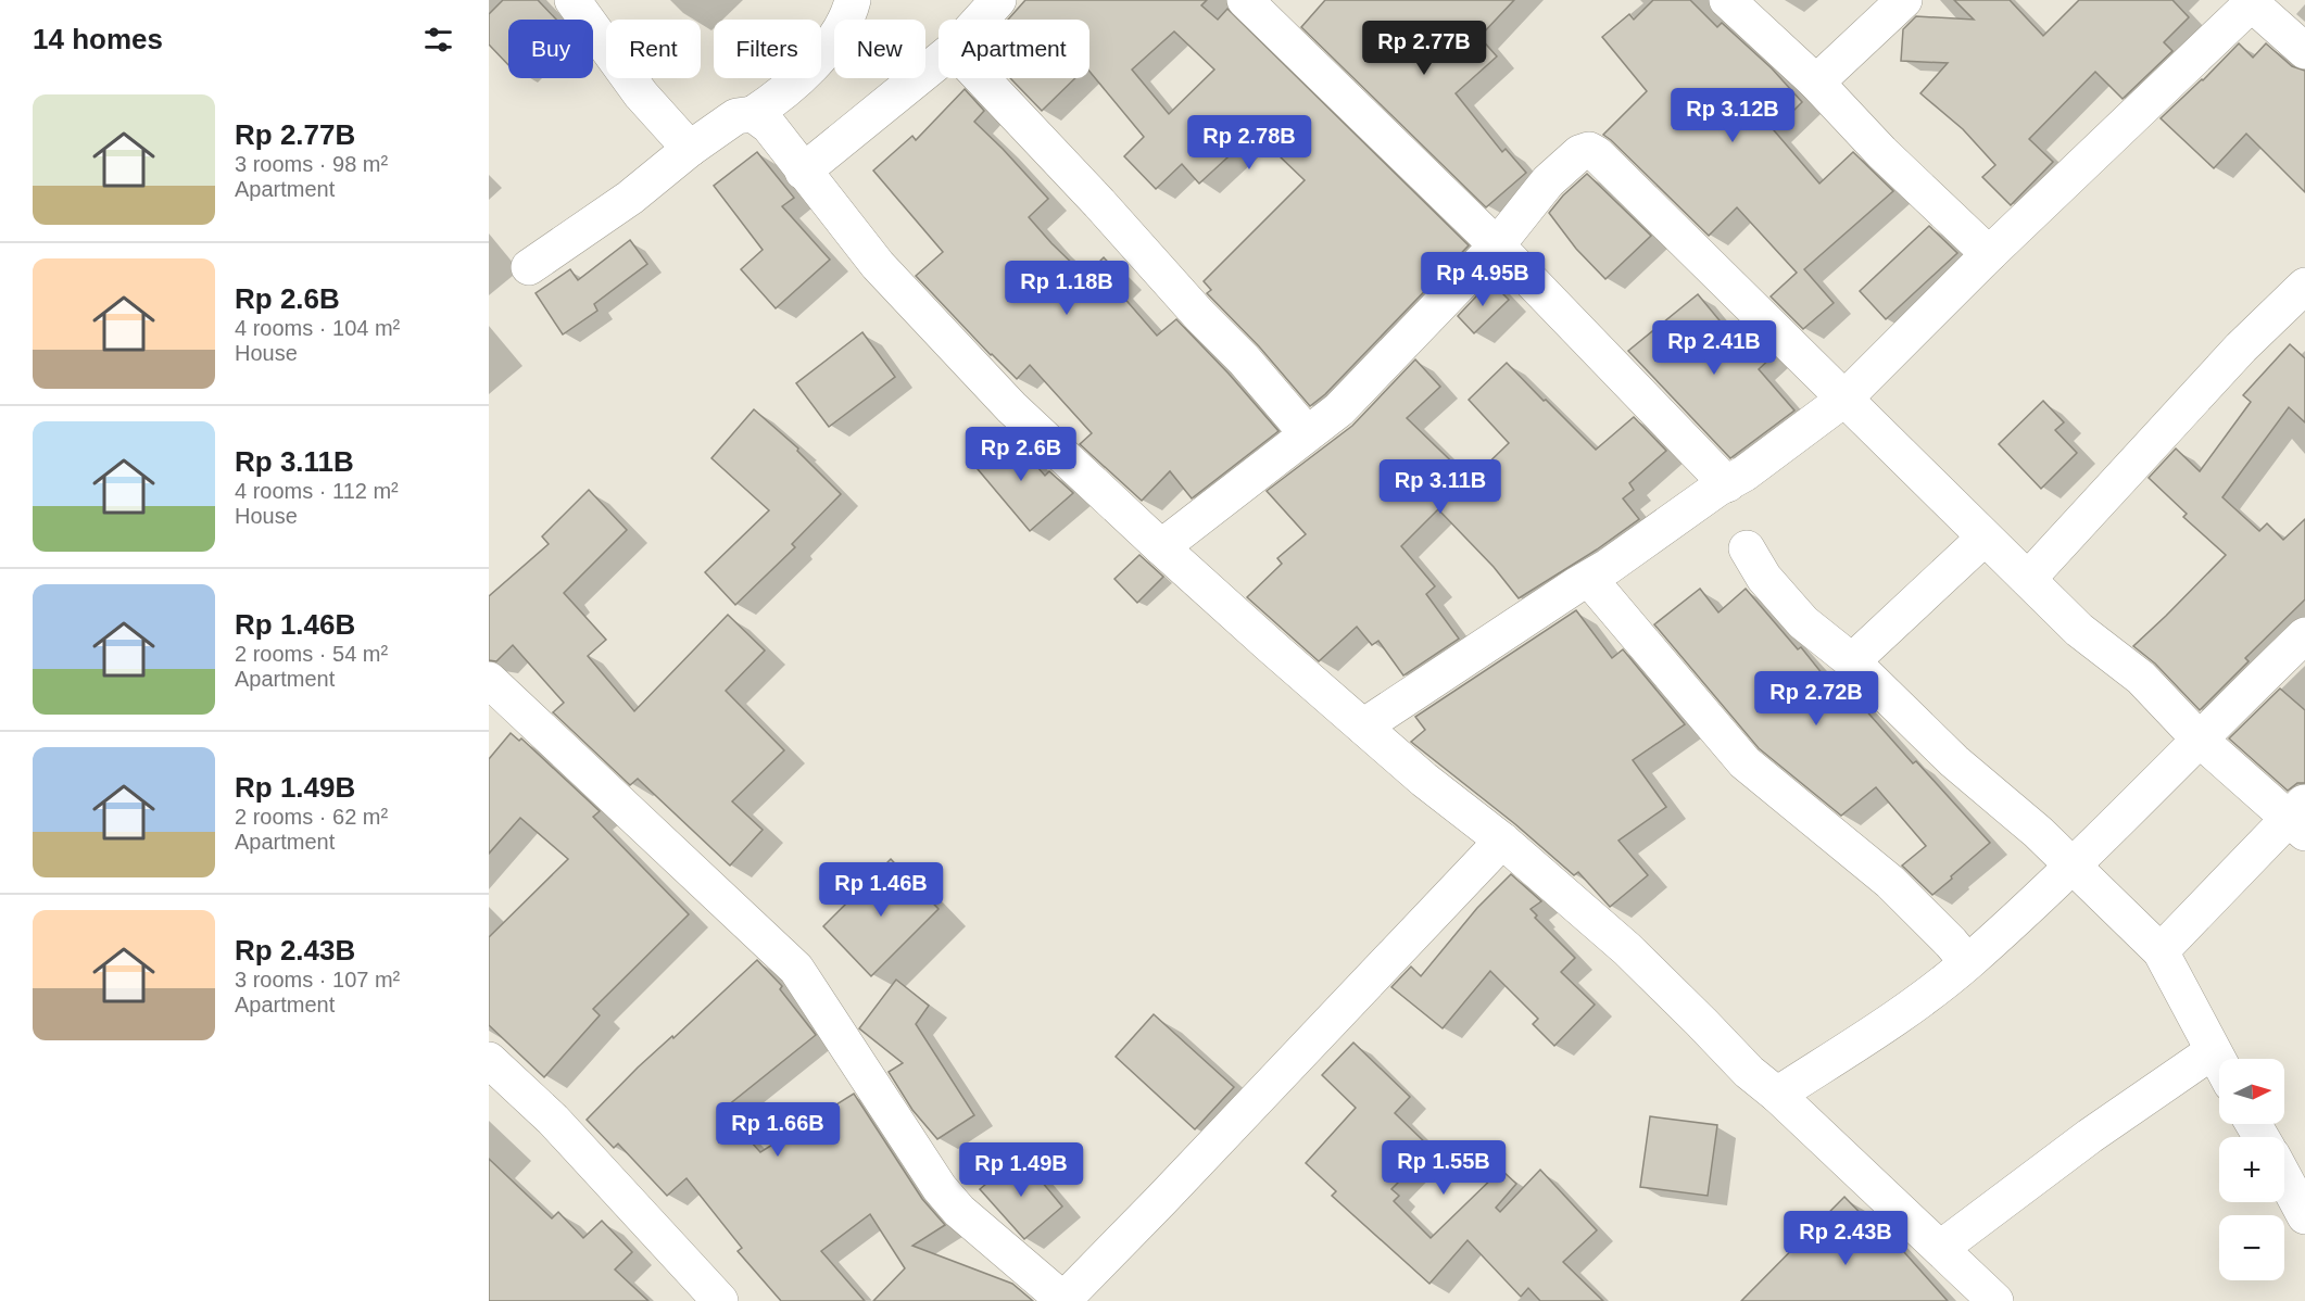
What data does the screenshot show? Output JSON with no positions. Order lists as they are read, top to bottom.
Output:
{
  "north": "right",
  "page": {
    "heading": "14 homes",
    "chip": [
      "Buy",
      "Rent",
      "Filters",
      "New",
      "Apartment"
    ],
    "price": [
      "Rp 2.77B",
      "Rp 3.12B",
      "Rp 2.78B",
      "Rp 4.95B",
      "Rp 1.18B",
      "Rp 2.41B",
      "Rp 2.6B",
      "Rp 3.11B",
      "Rp 2.72B",
      "Rp 1.46B",
      "Rp 1.66B",
      "Rp 1.55B",
      "Rp 1.49B",
      "Rp 2.43B"
    ],
    "list": [
      {
        "name": "Rp 2.77B",
        "note": "3 rooms · 98 m² · Apartment"
      },
      {
        "name": "Rp 2.6B",
        "note": "4 rooms · 104 m² · House"
      },
      {
        "name": "Rp 3.11B",
        "note": "4 rooms · 112 m² · House"
      },
      {
        "name": "Rp 1.46B",
        "note": "2 rooms · 54 m² · Apartment"
      },
      {
        "name": "Rp 1.49B",
        "note": "2 rooms · 62 m² · Apartment"
      },
      {
        "name": "Rp 2.43B",
        "note": "3 rooms · 107 m² · Apartment"
      }
    ],
    "map_buttons": ["+", "−"]
  }
}
